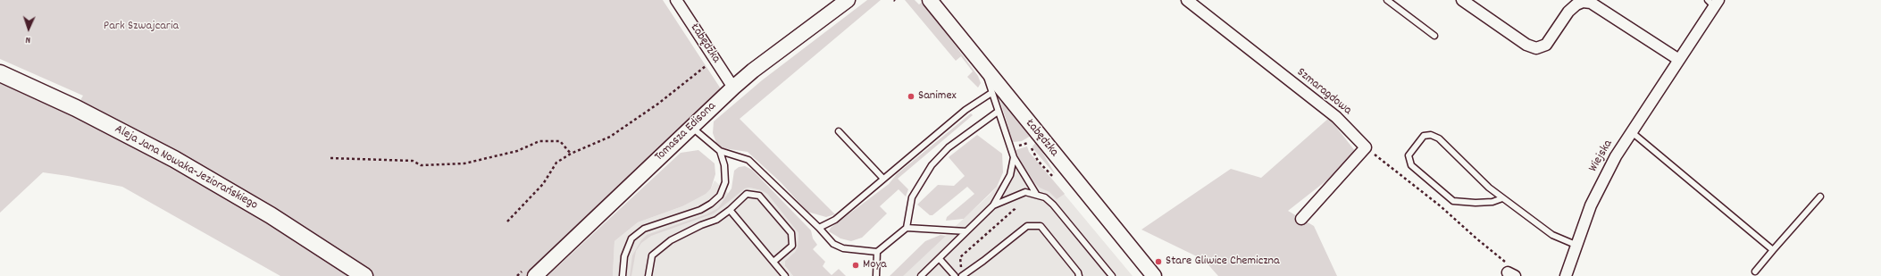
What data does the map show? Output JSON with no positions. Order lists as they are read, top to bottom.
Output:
{
  "streets": {
    "main road": ["Aleja Jana Nowaka-Jeziorańskiego"],
    "street": [
      "Łabędzka",
      "Szmaragdowa",
      "Tomasza Edisona",
      "Wiejska"
    ]
  },
  "crossings": [
    ["Łabędzka", "Tomasza Edisona"]
  ],
  "parks": ["Park Szwajcaria"],
  "places": ["Sanimex", "Stare Gliwice Chemiczna", "Moya"],
  "north": "bottom"
}
